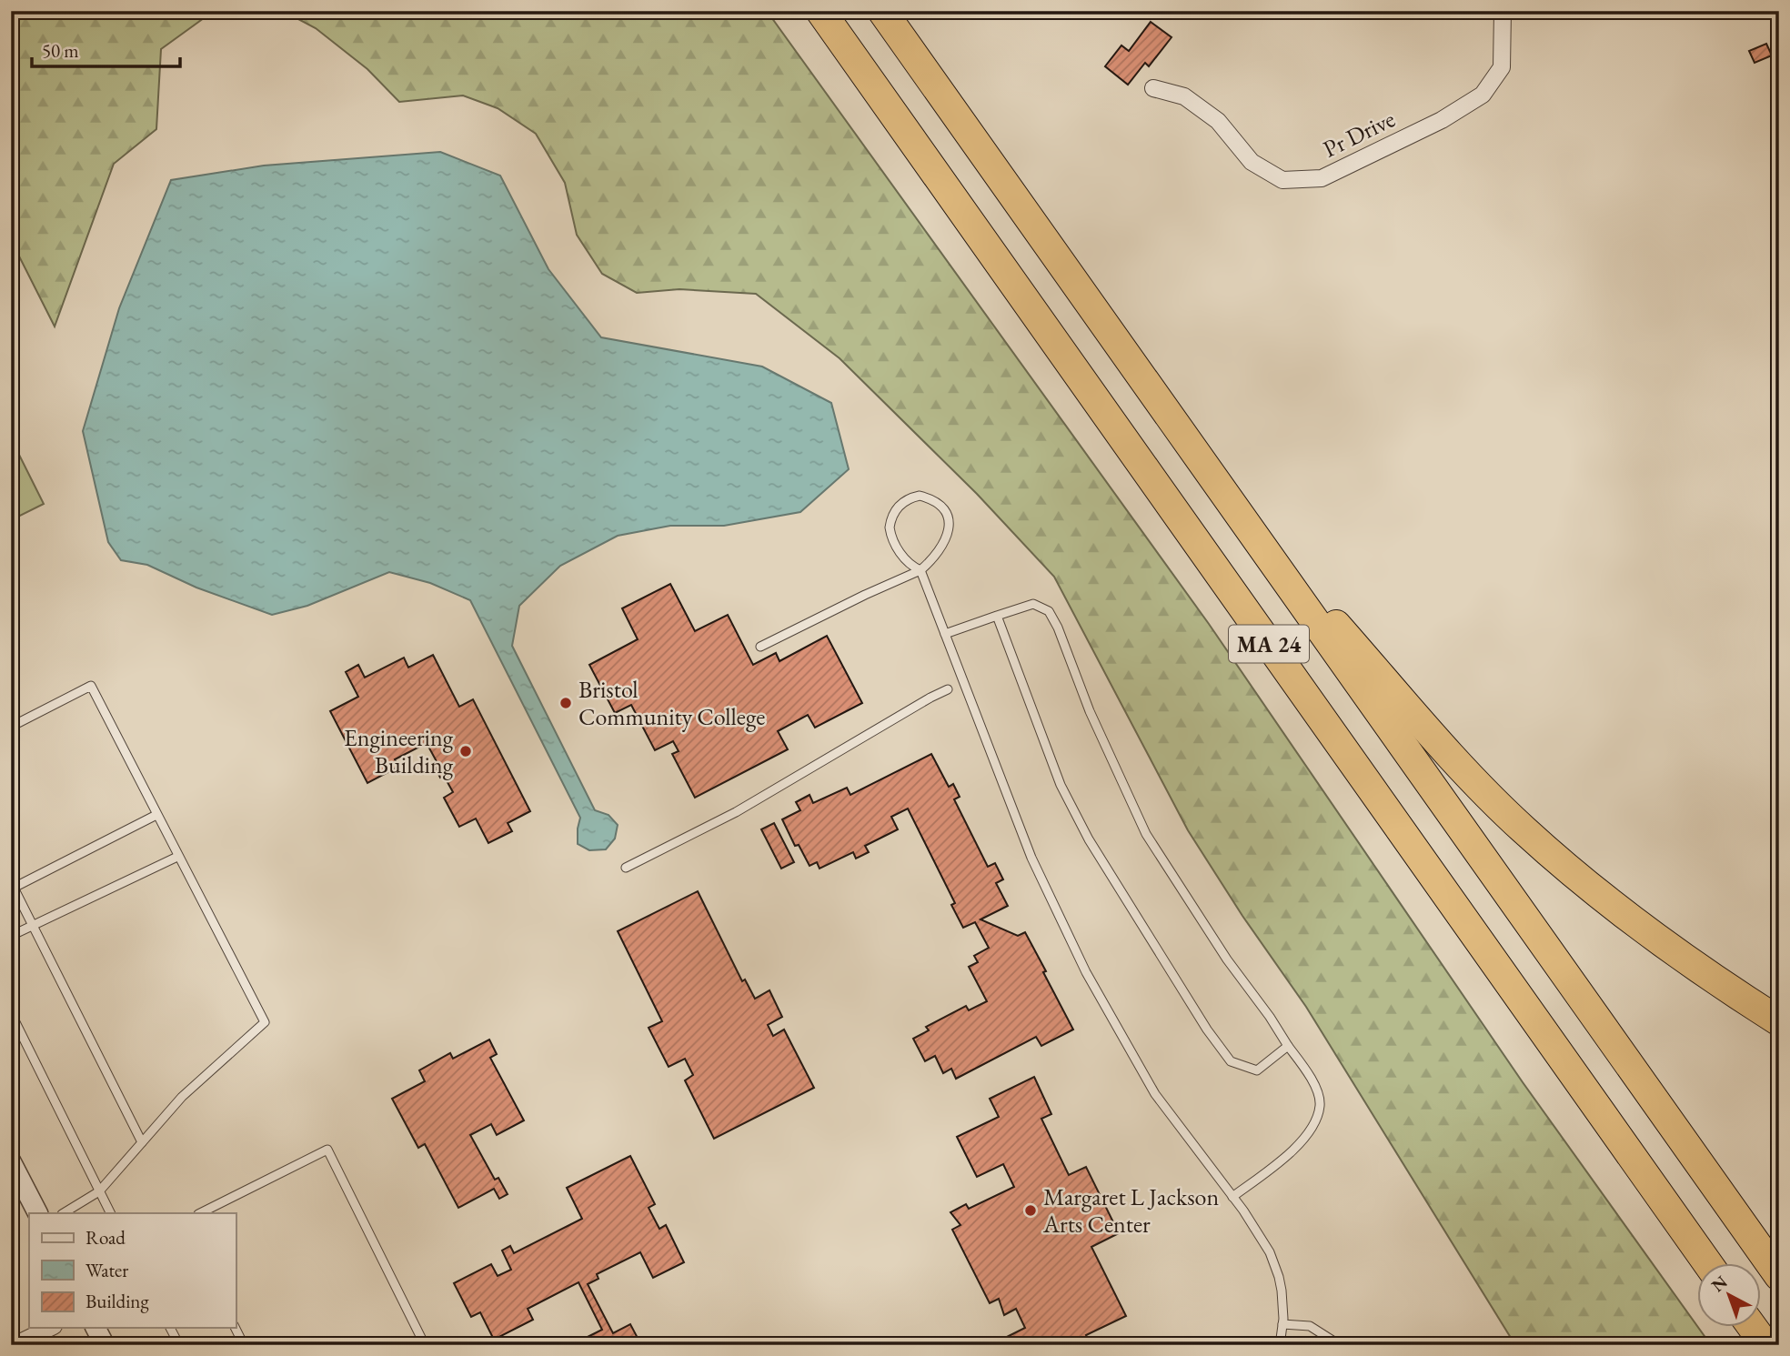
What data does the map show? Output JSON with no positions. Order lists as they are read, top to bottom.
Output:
{
  "streets": {
    "highway": ["MA 24"],
    "street": ["Pr Drive"]
  },
  "places": ["Bristol Community College", "Engineering Building", "Margaret L Jackson Arts Center"],
  "legend": ["Road", "Water", "Building"],
  "scale_bar": "50 m",
  "north": "top left"
}
